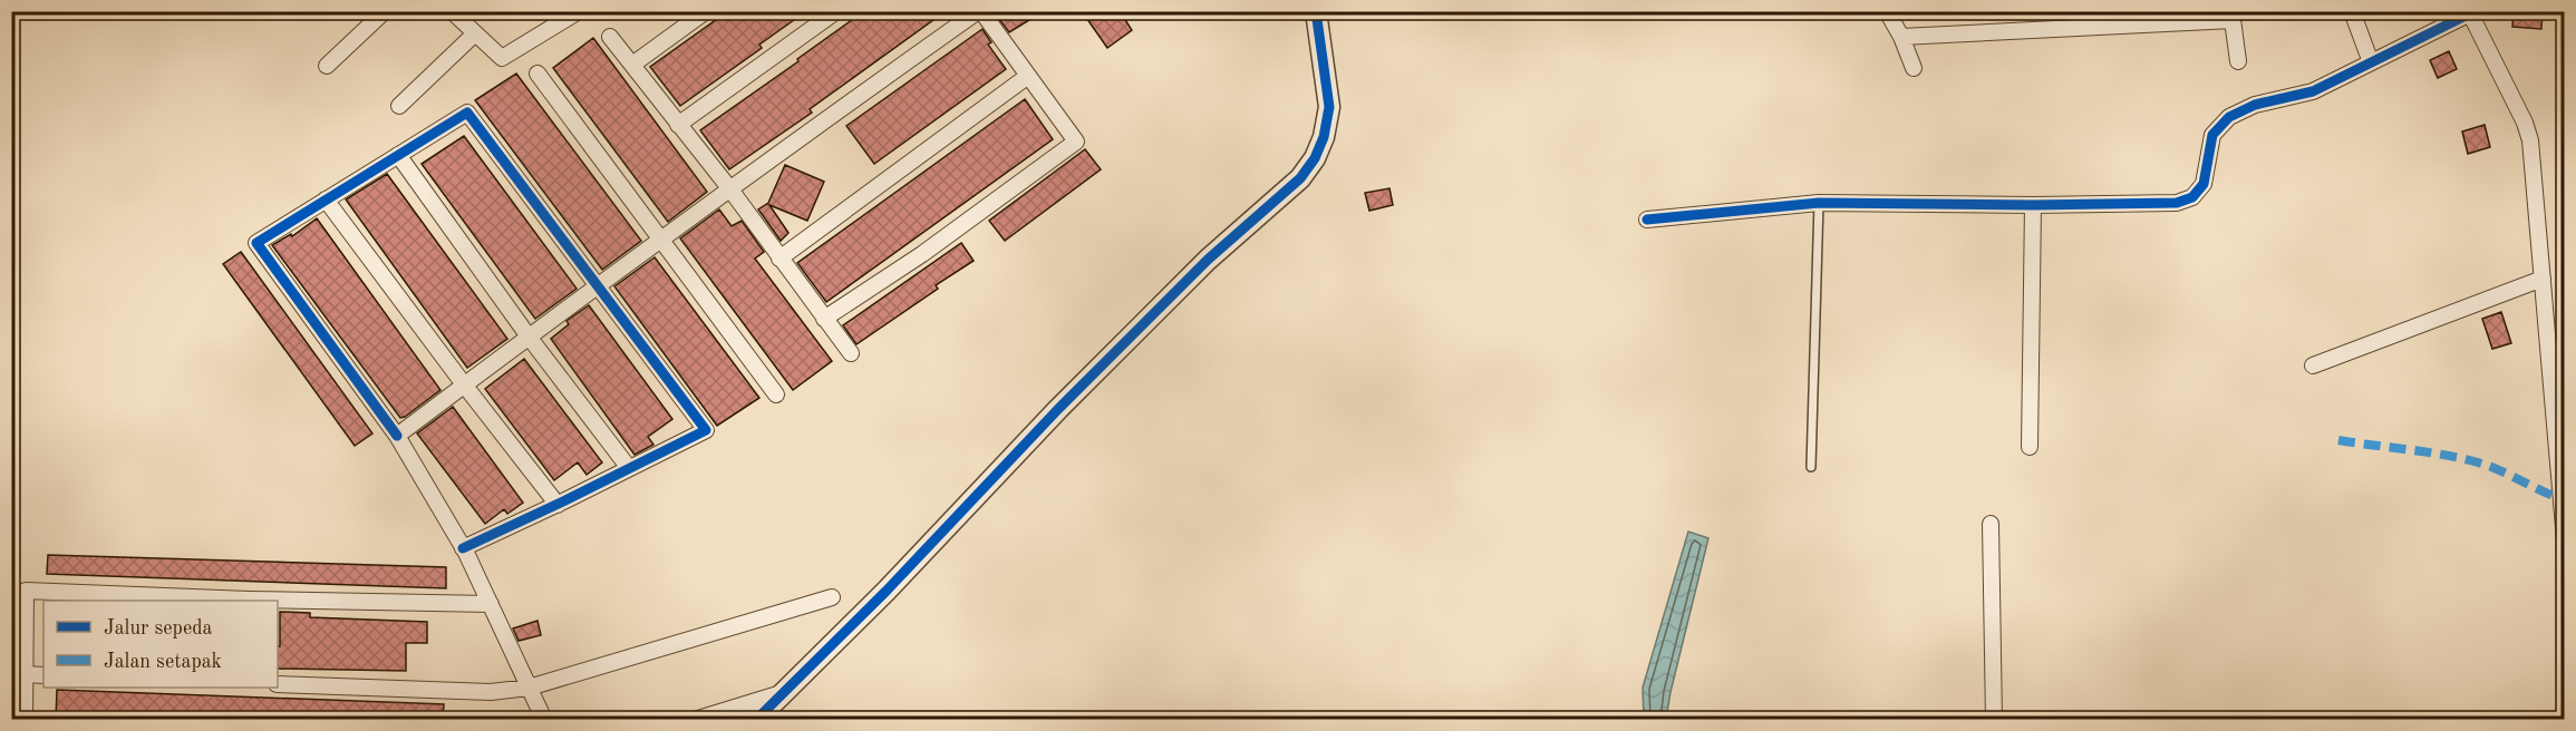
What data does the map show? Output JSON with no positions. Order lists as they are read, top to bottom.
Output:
{
  "legend": ["Jalur sepeda", "Jalan setapak"]
}
